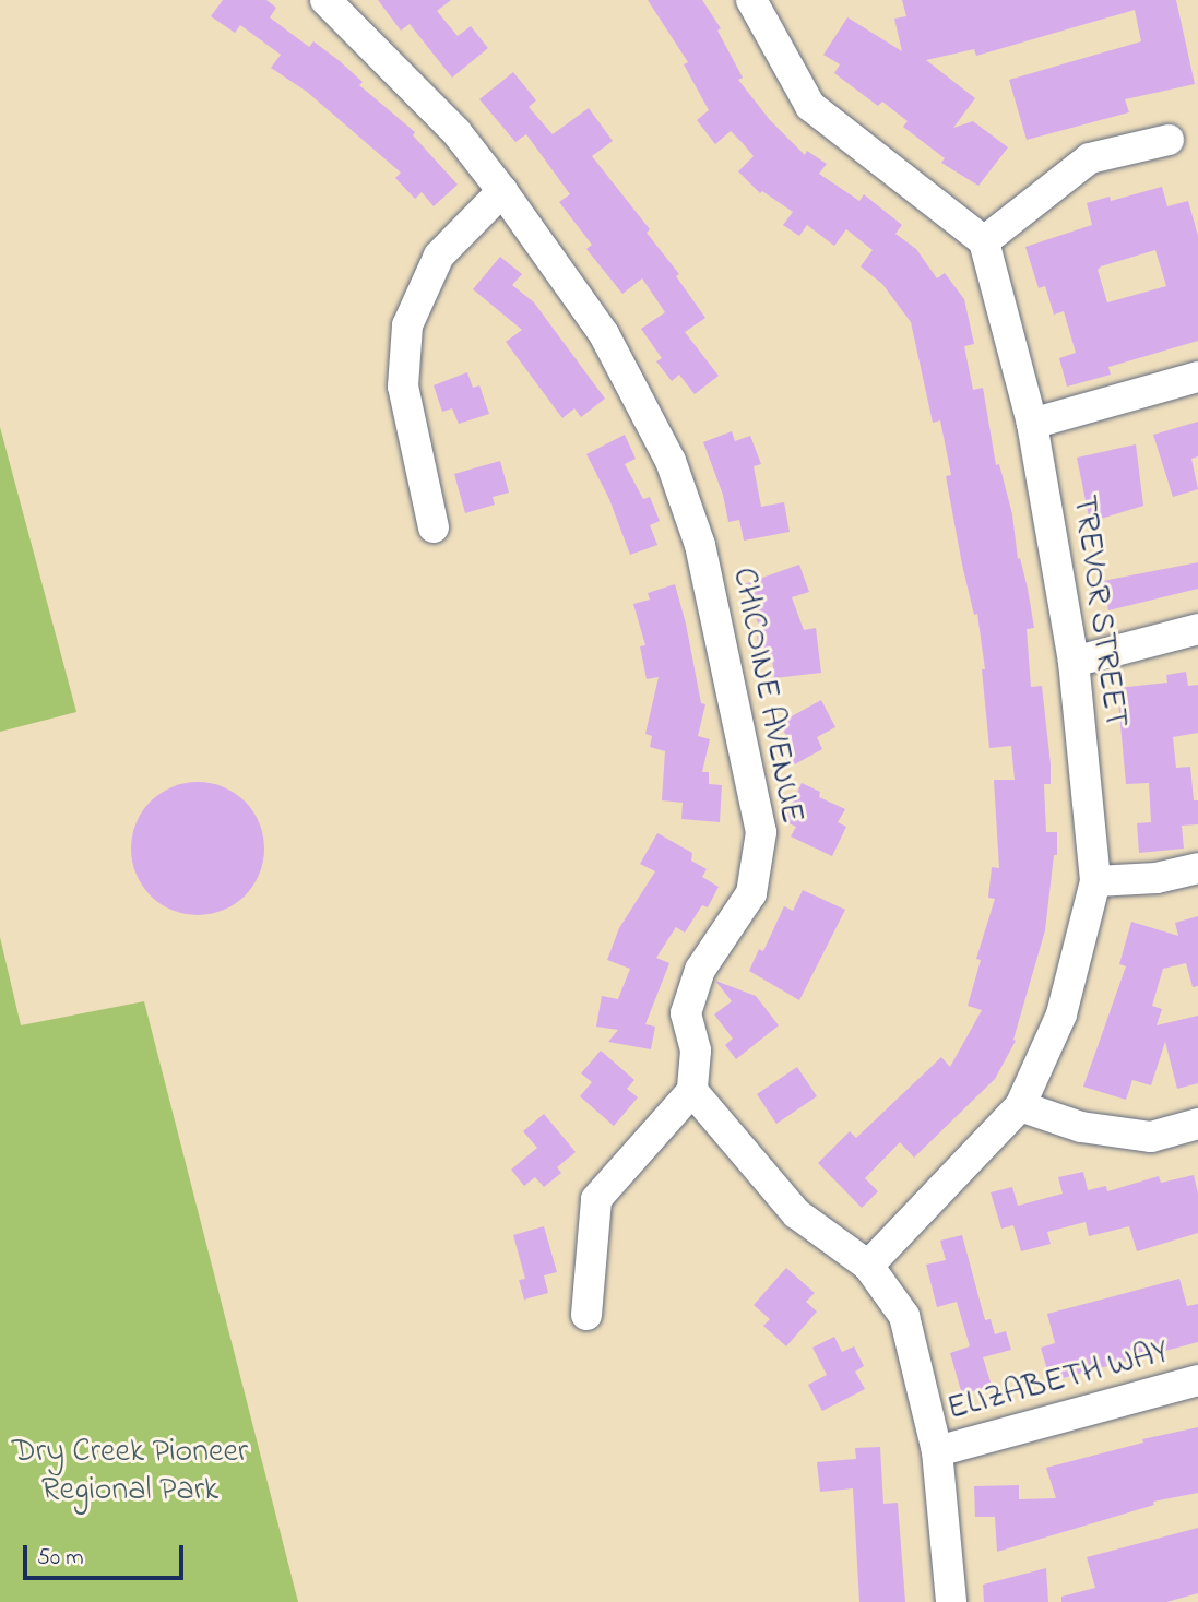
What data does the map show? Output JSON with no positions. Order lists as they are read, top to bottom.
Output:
{
  "streets": {
    "street": ["TREVOR STREET", "CHICOINE AVENUE", "ELIZABETH WAY"]
  },
  "parks": ["Dry Creek Pioneer Regional Park"],
  "scale_bar": "50 m"
}
